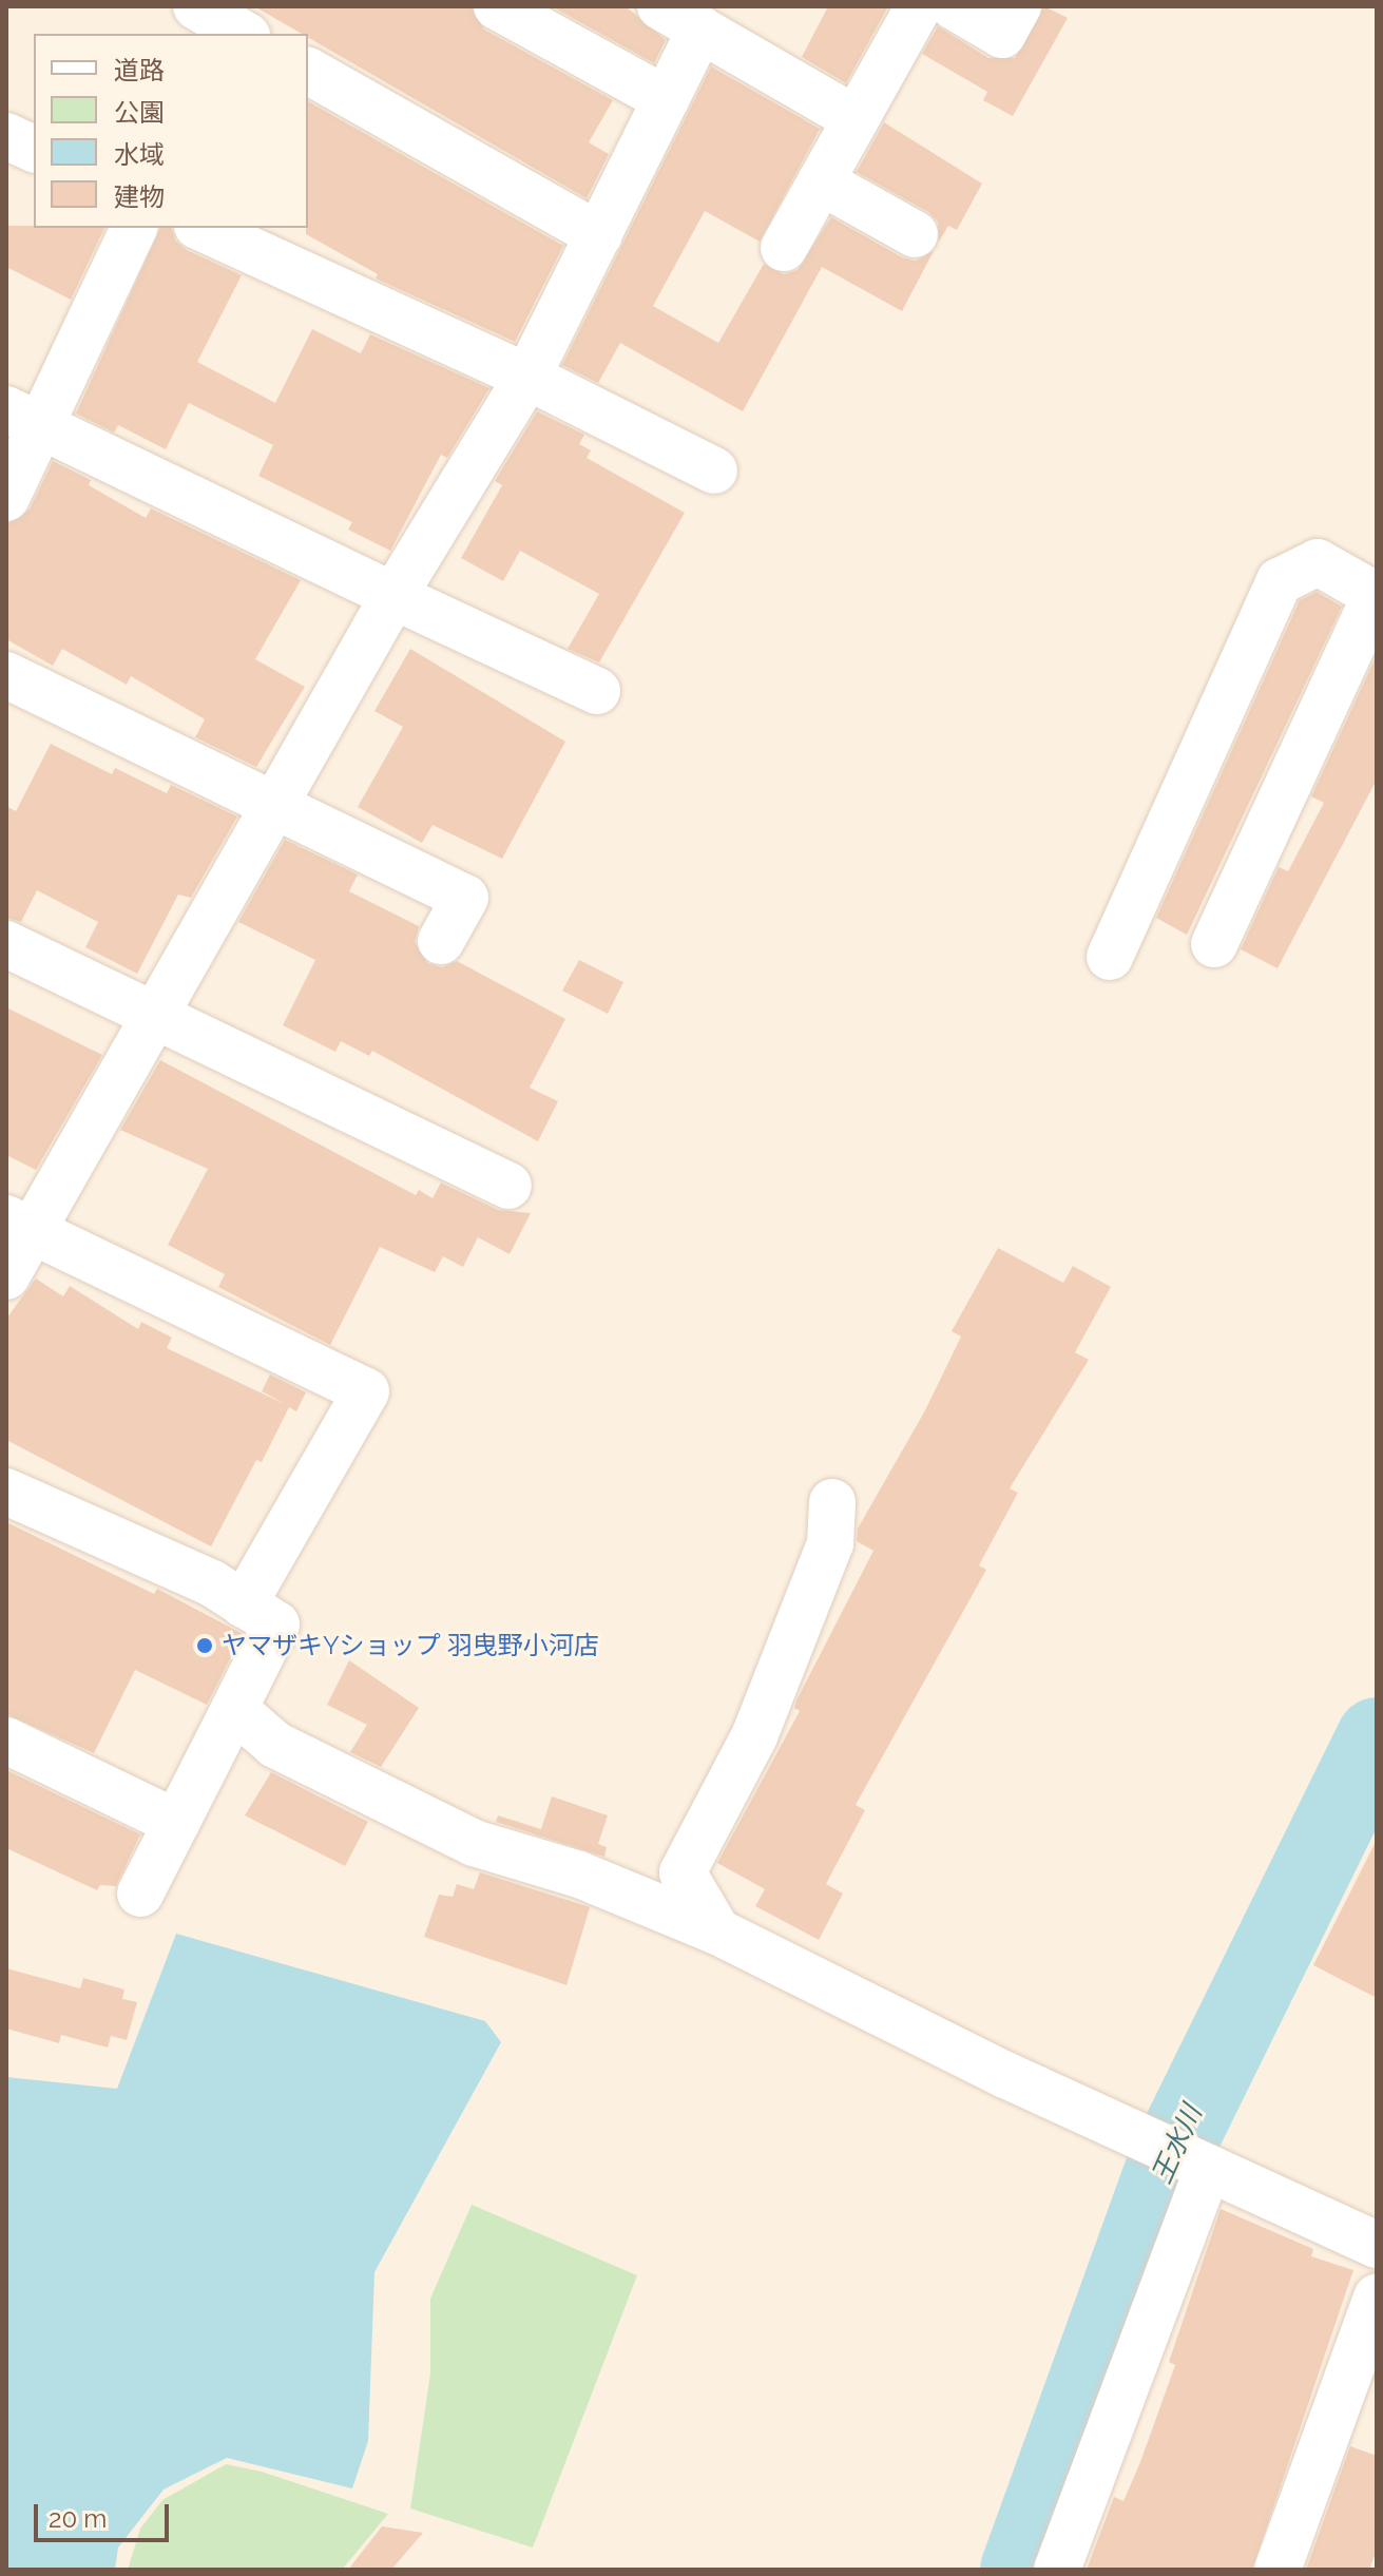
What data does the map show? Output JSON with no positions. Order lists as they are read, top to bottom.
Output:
{
  "water": ["王水川"],
  "places": ["ヤマザキYショップ 羽曳野小河店"],
  "legend": [
    "道路",
    "公園",
    "水域",
    "建物"
  ],
  "scale_bar": "20 m"
}
